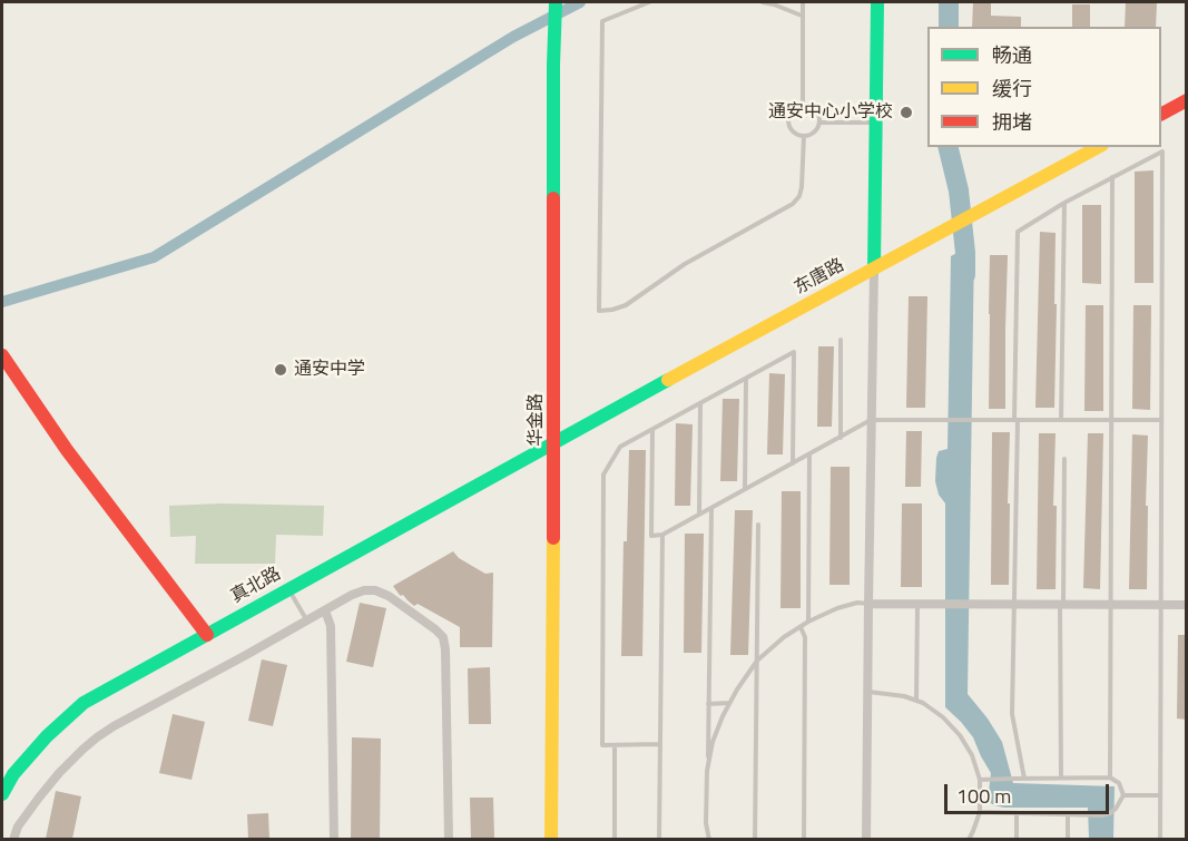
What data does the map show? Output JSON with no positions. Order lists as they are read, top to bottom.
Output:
{
  "streets": {
    "street": ["东唐路", "华金路", "真北路"]
  },
  "crossings": [
    ["东唐路", "华金路"],
    ["东唐路", "真北路"],
    ["华金路", "真北路"]
  ],
  "places": ["通安中心小学校", "通安中学"],
  "legend": ["畅通", "缓行", "拥堵"],
  "scale_bar": "100 m"
}
